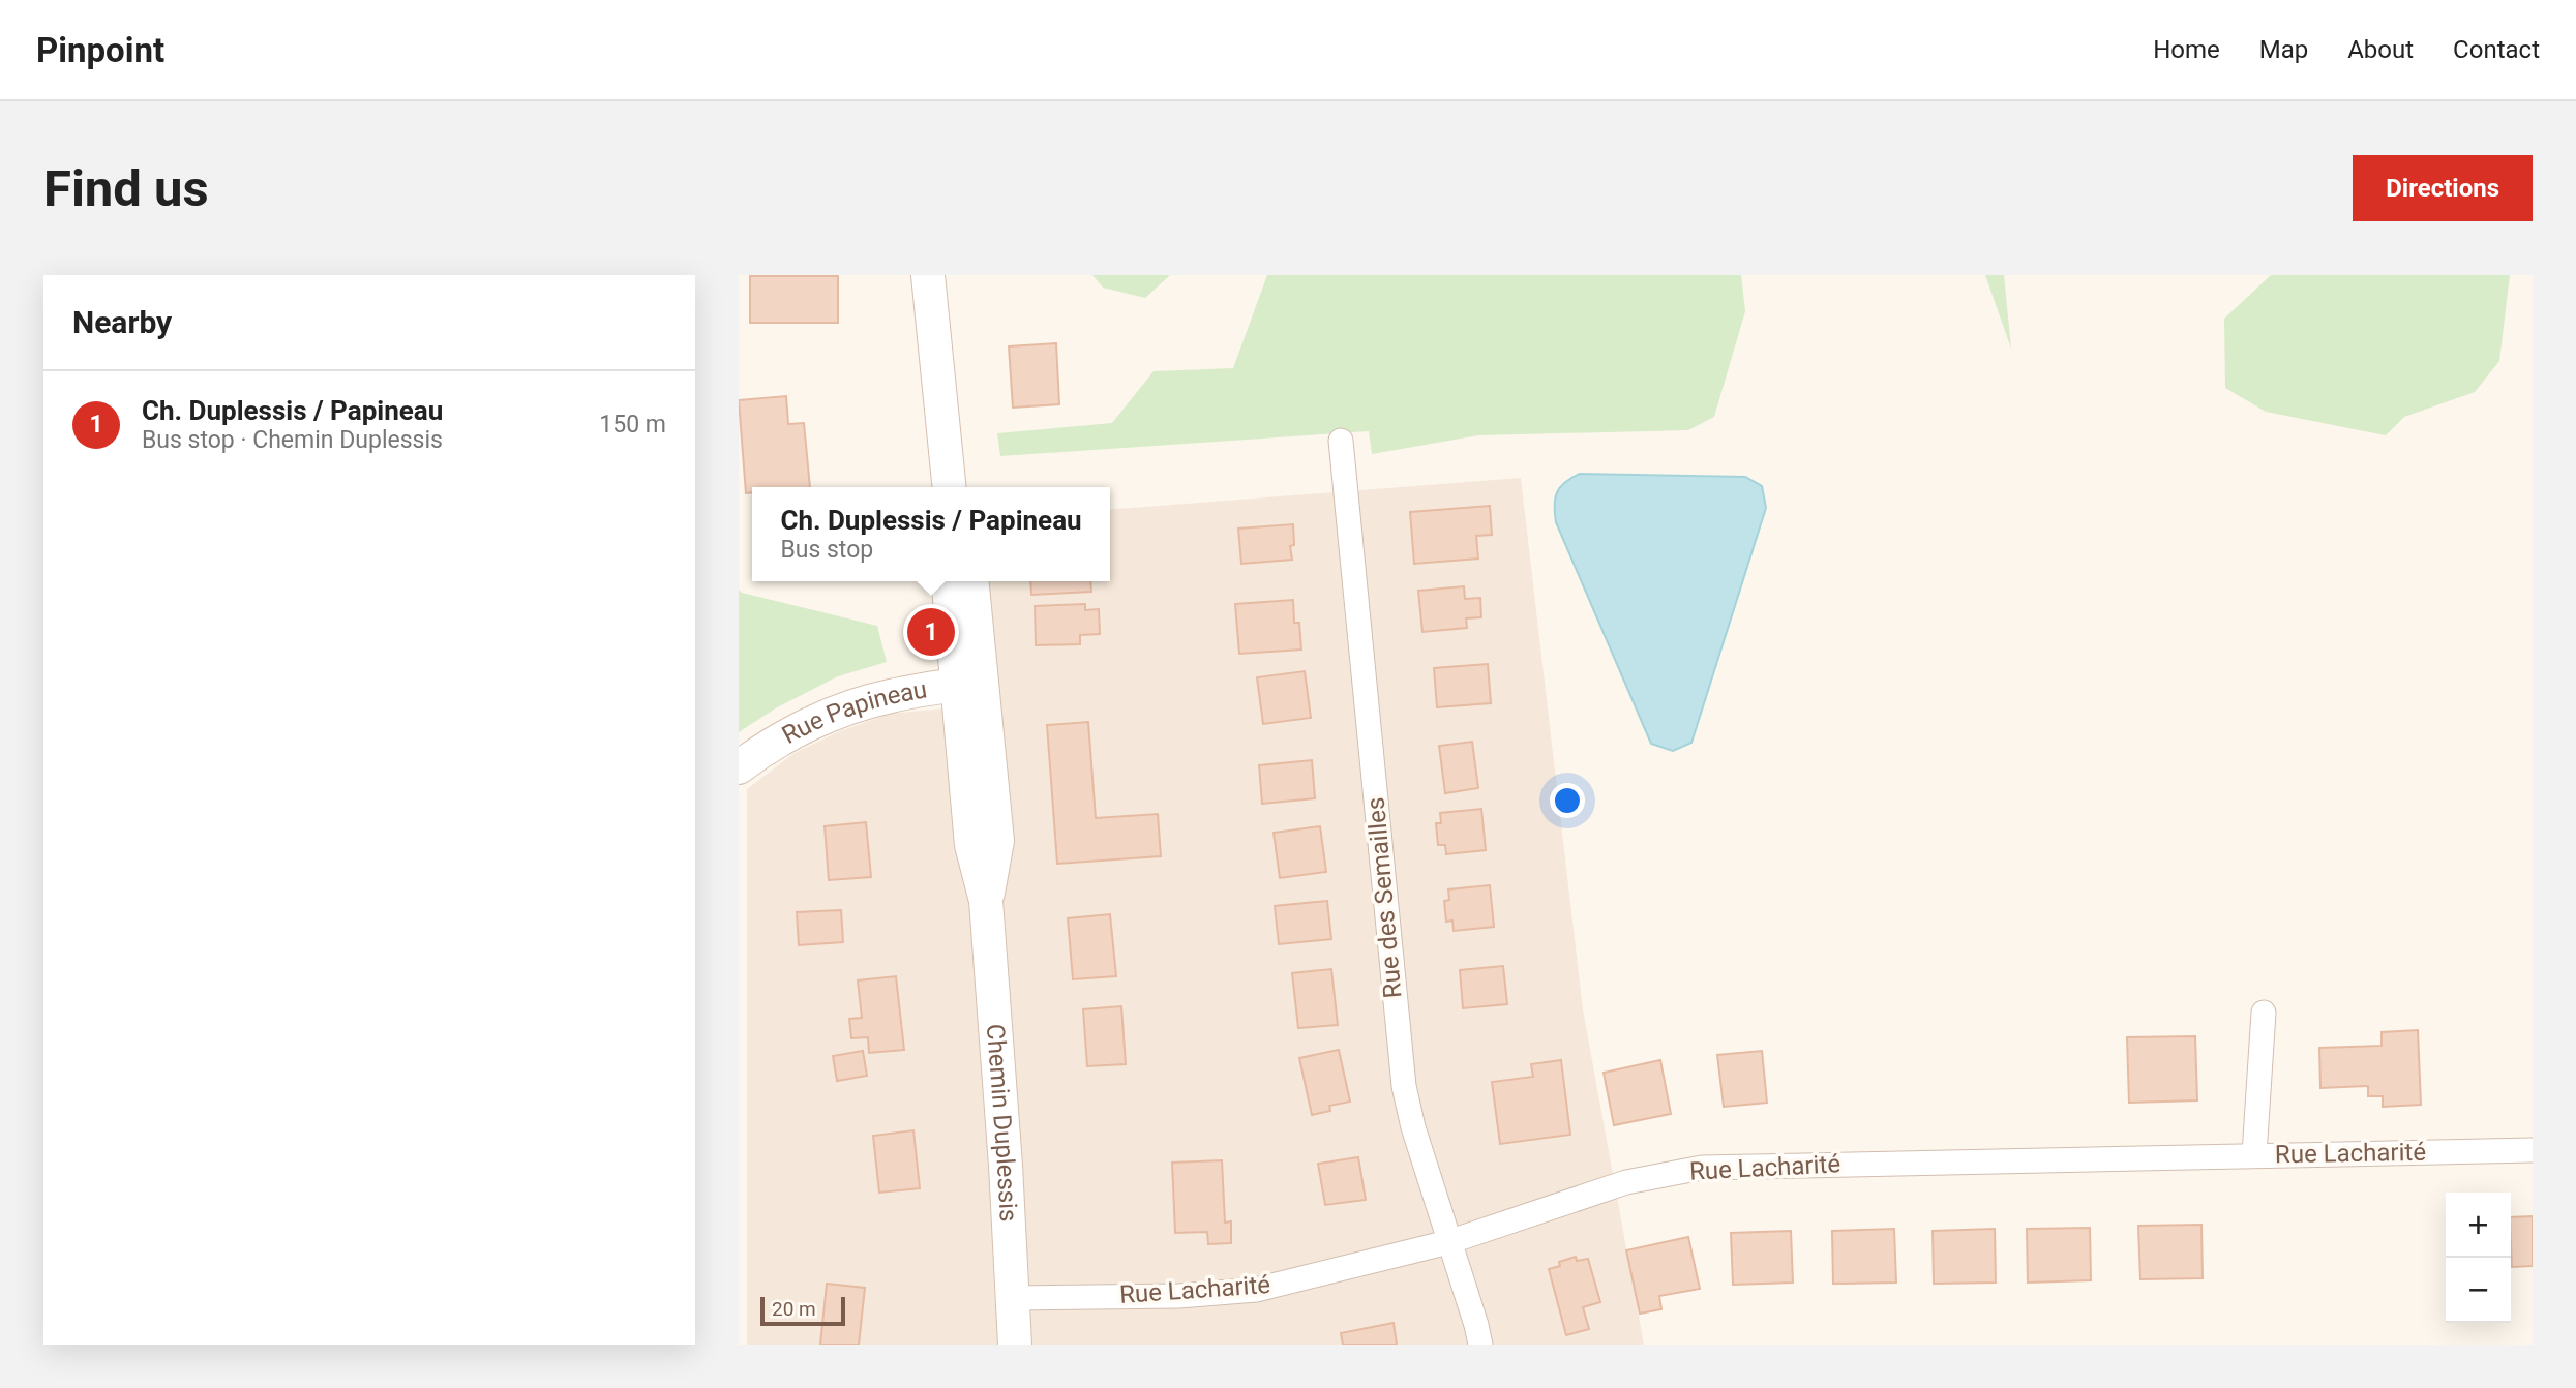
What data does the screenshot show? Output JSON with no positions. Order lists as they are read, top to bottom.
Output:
{
  "streets": {
    "street": [
      "Rue Papineau",
      "Rue des Semailles",
      "Chemin Duplessis",
      "Rue Lacharité"
    ]
  },
  "crossings": [
    ["Rue Papineau", "Chemin Duplessis"],
    ["Rue des Semailles", "Rue Lacharité"],
    ["Chemin Duplessis", "Rue Lacharité"]
  ],
  "scale_bar": "20 m",
  "page": {
    "header": "Pinpoint",
    "nav": [
      "Home",
      "Map",
      "About",
      "Contact"
    ],
    "buttons": "Directions",
    "title": "Find us",
    "heading": "Nearby",
    "list": [
      {
        "mark": "1",
        "name": "Ch. Duplessis / Papineau",
        "note": "Bus stop · Chemin Duplessis",
        "value": "150 m"
      }
    ],
    "popup": ["Ch. Duplessis / Papineau", "Bus stop"],
    "pins": "1",
    "map_buttons": ["+", "−"],
    "scale": "20 m"
  }
}
